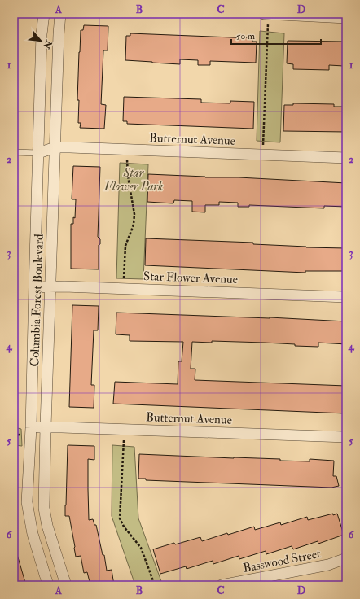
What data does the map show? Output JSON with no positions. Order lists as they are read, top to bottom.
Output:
{
  "streets": {
    "street": [
      "Butternut Avenue",
      "Star Flower Avenue",
      "Columbia Forest Boulevard",
      "Basswood Street"
    ]
  },
  "crossings": [
    ["Butternut Avenue", "Columbia Forest Boulevard"],
    ["Star Flower Avenue", "Columbia Forest Boulevard"]
  ],
  "parks": ["Star Flower Park"],
  "scale_bar": "50 m",
  "north": "bottom right",
  "grid": {
    "columns": [
      "A",
      "B",
      "C",
      "D"
    ],
    "rows": [
      "1",
      "2",
      "3",
      "4",
      "5",
      "6"
    ]
  }
}
